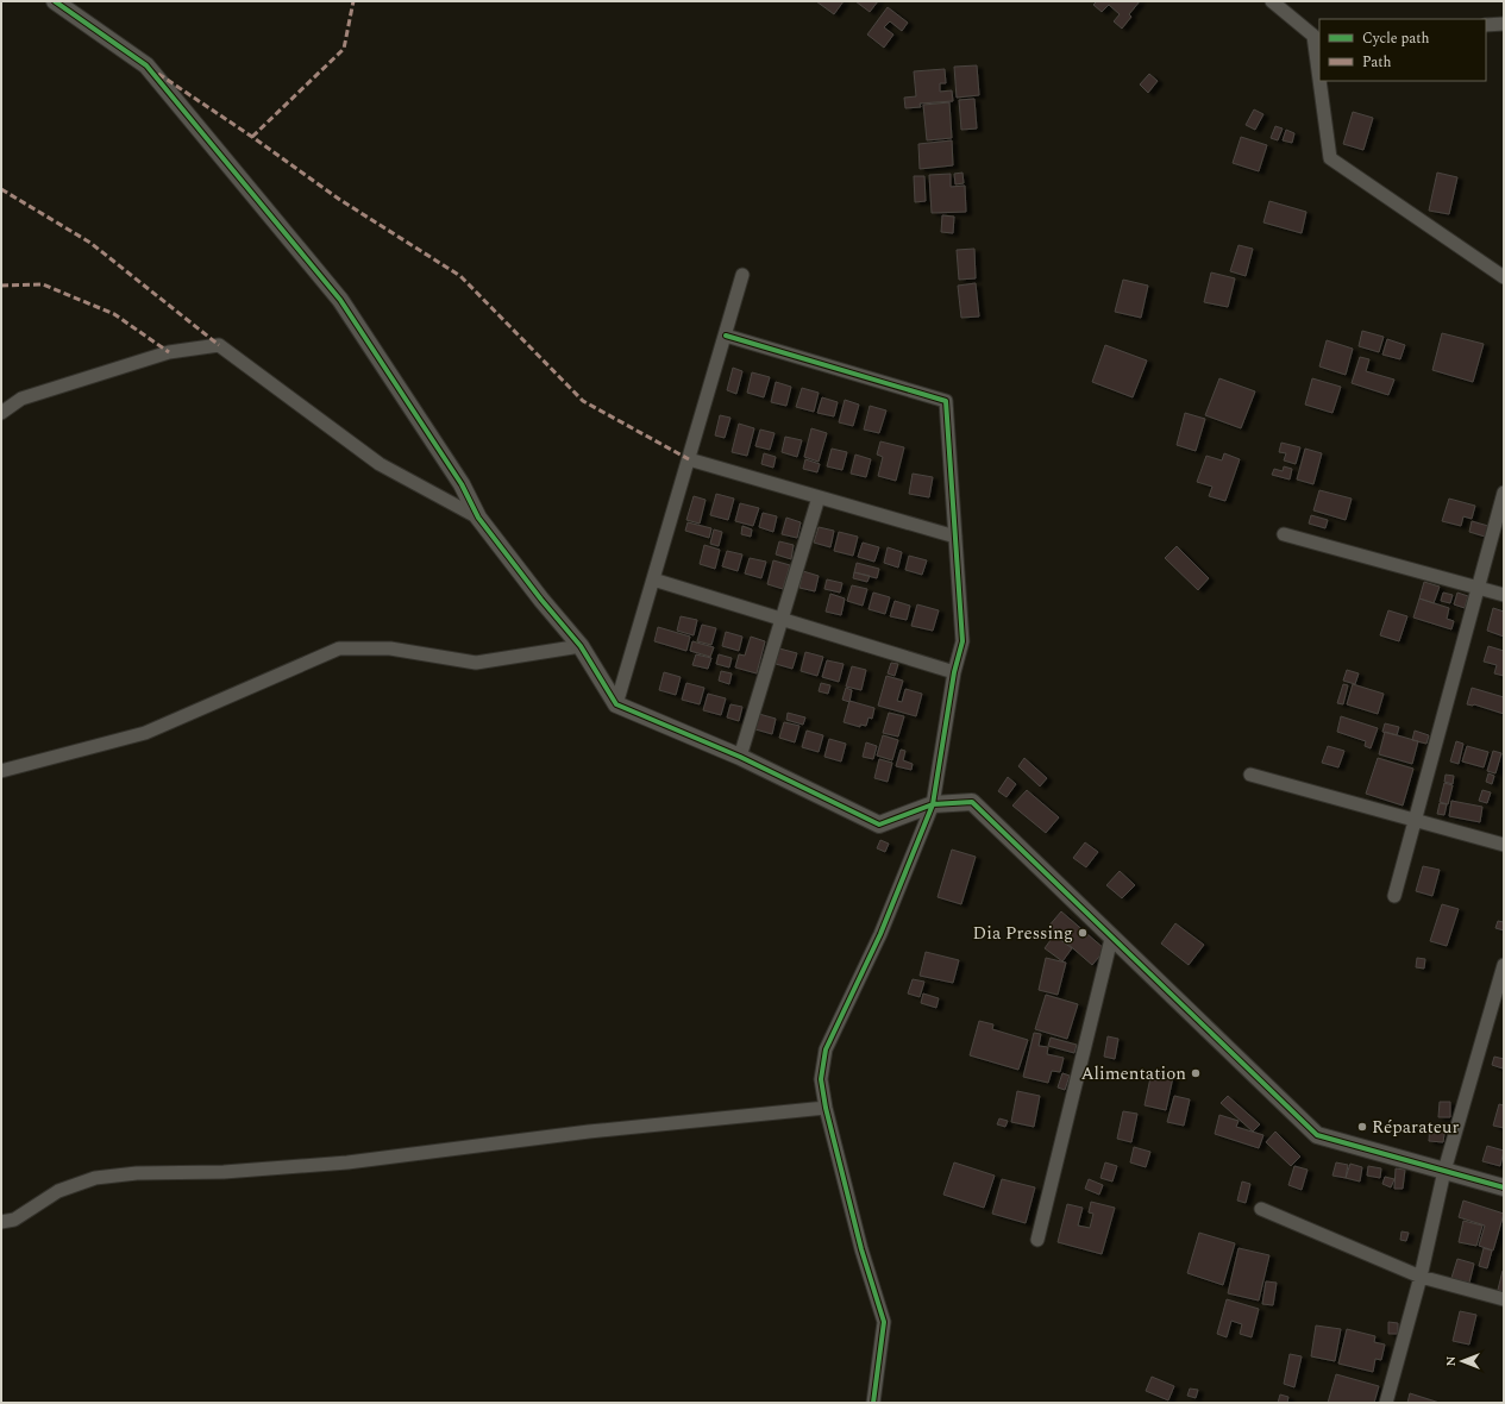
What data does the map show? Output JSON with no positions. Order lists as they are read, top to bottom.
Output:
{
  "places": ["Dia Pressing", "Alimentation", "Réparateur"],
  "legend": ["Cycle path", "Path"],
  "north": "left"
}
